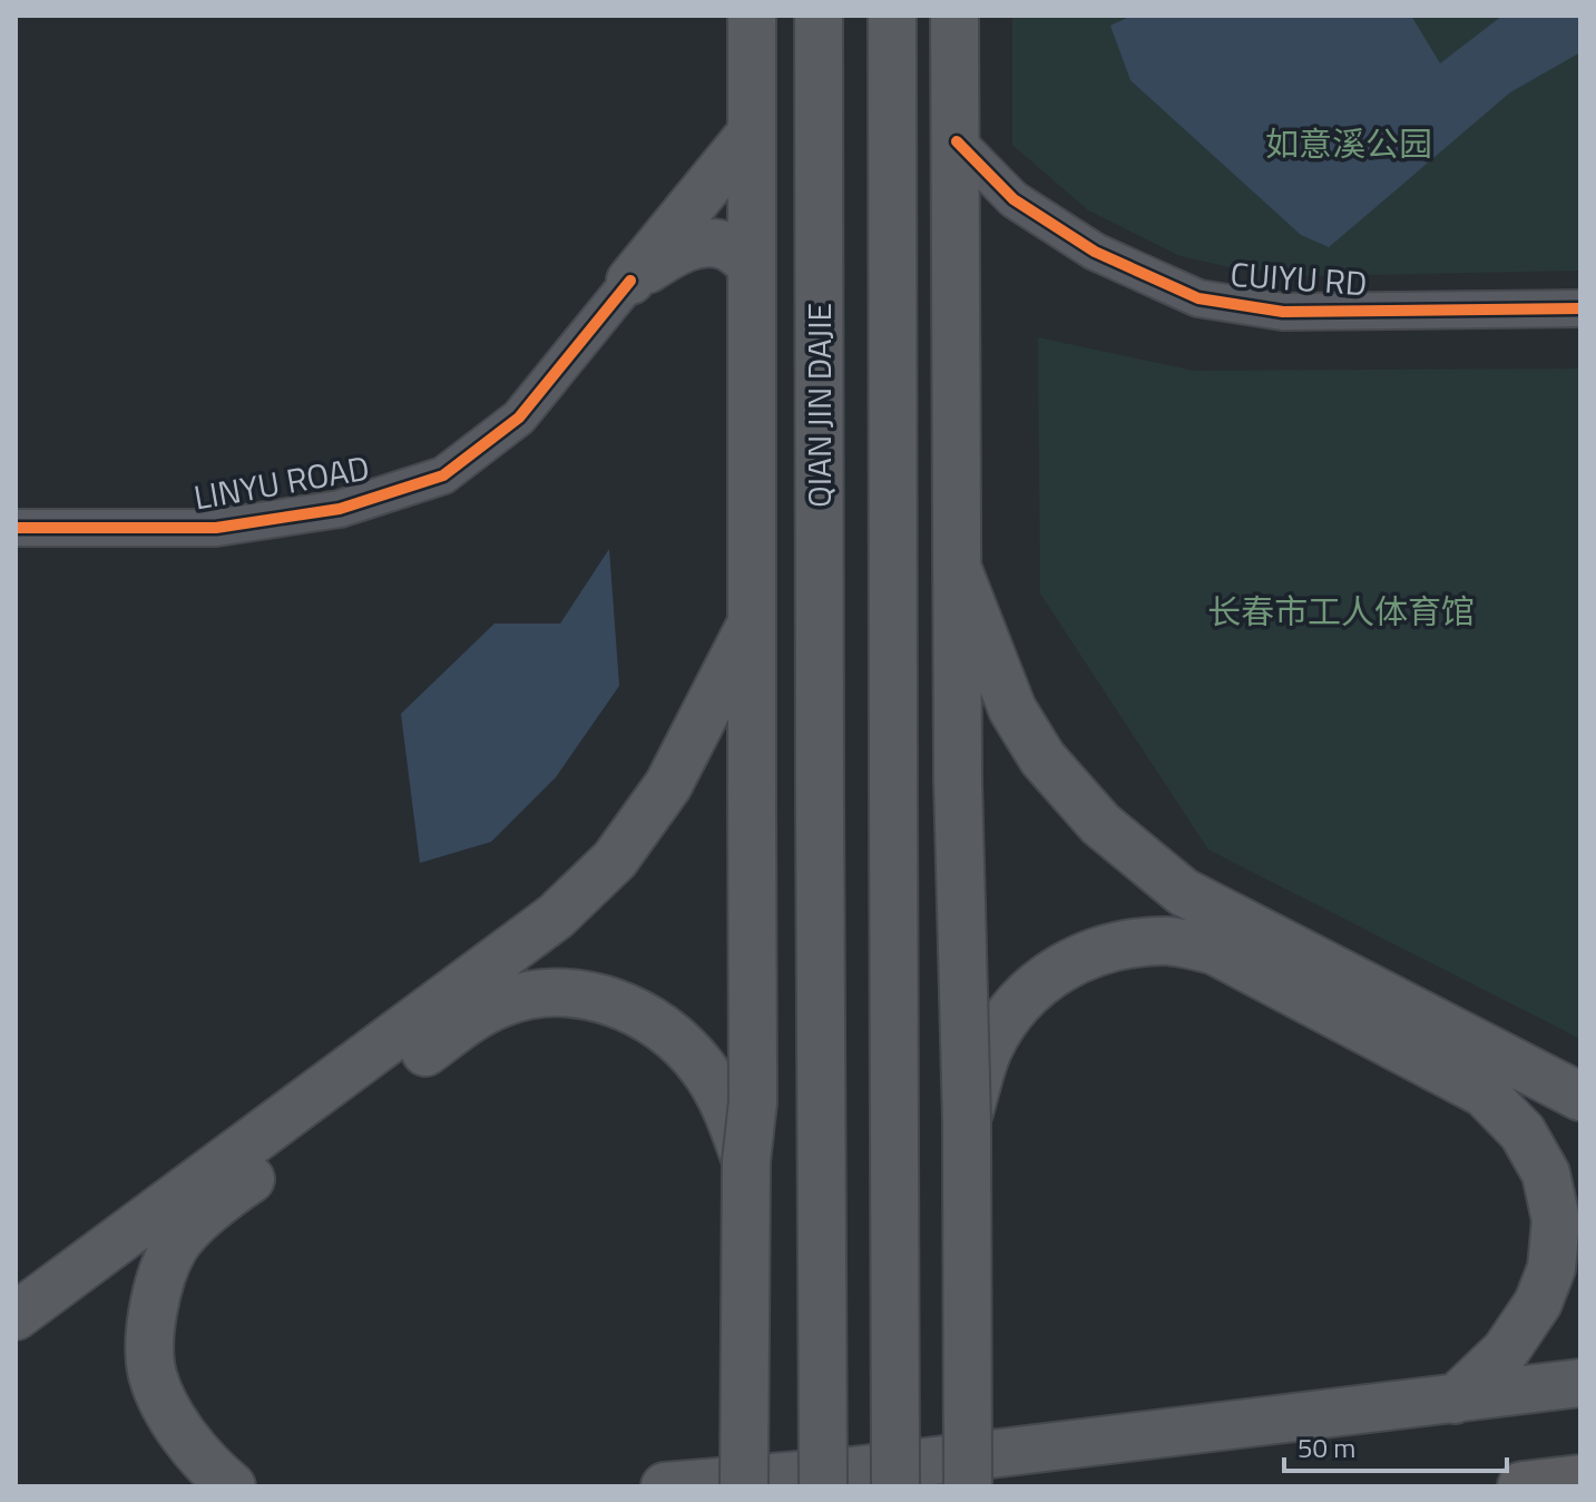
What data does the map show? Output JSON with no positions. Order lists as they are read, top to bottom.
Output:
{
  "streets": {
    "main road": ["QIAN JIN DAJIE"],
    "street": ["CUIYU RD", "LINYU ROAD"]
  },
  "parks": ["如意溪公园", "长春市工人体育馆"],
  "scale_bar": "50 m"
}
